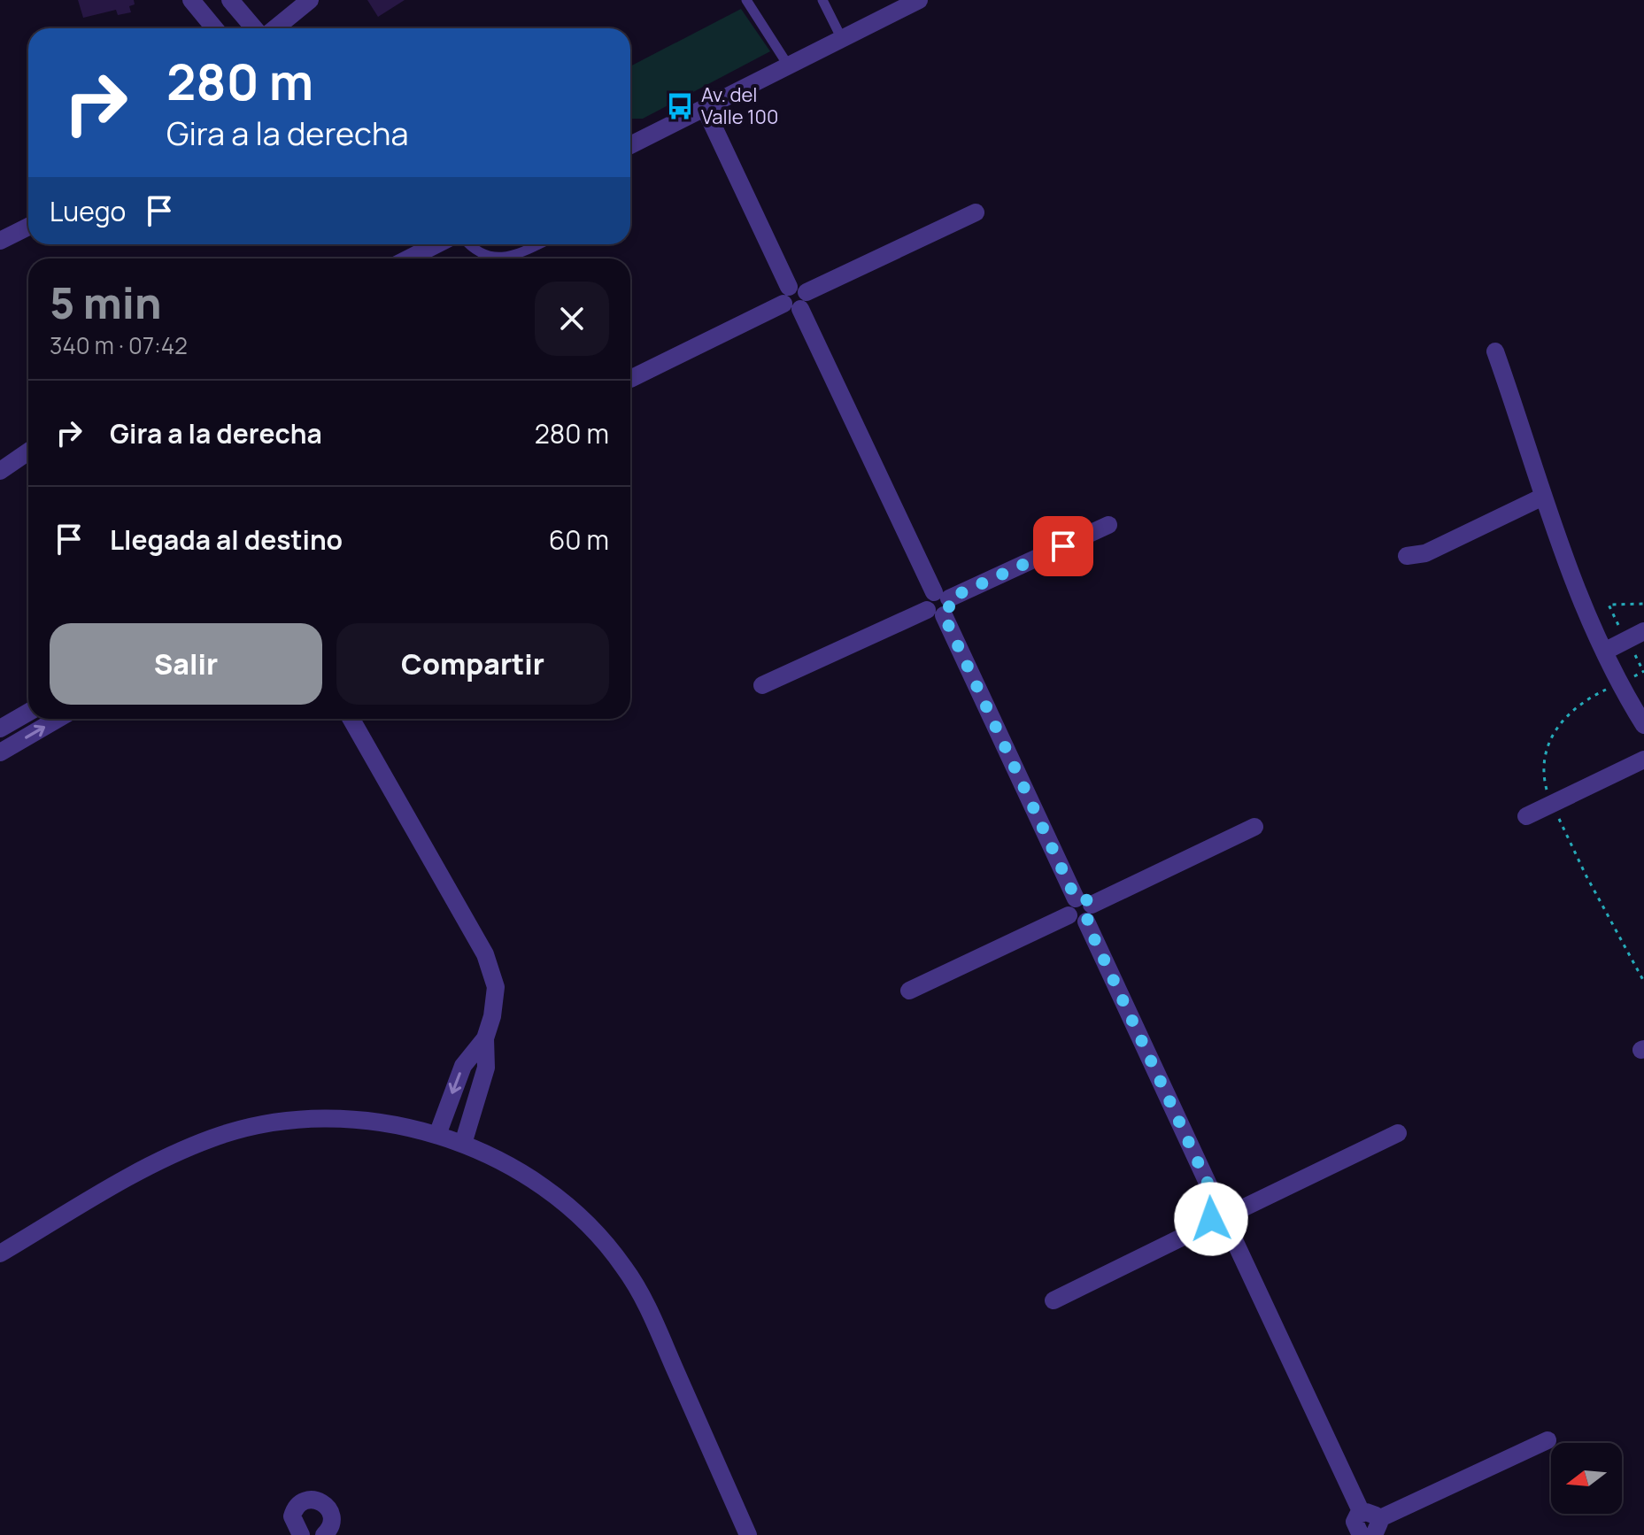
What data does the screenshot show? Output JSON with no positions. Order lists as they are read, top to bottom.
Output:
{
  "places": {
    "bus stop": ["Av. del Valle 100"]
  },
  "north": "left",
  "page": {
    "turn": ["280 m", "Gira a la derecha"],
    "then": "Luego",
    "heading": ["5 min", "340 m · 07:42"],
    "list": [
      {
        "name": "Gira a la derecha",
        "value": "280 m"
      },
      {
        "name": "Llegada al destino",
        "value": "60 m"
      }
    ],
    "buttons": ["Salir", "Compartir"]
  }
}
